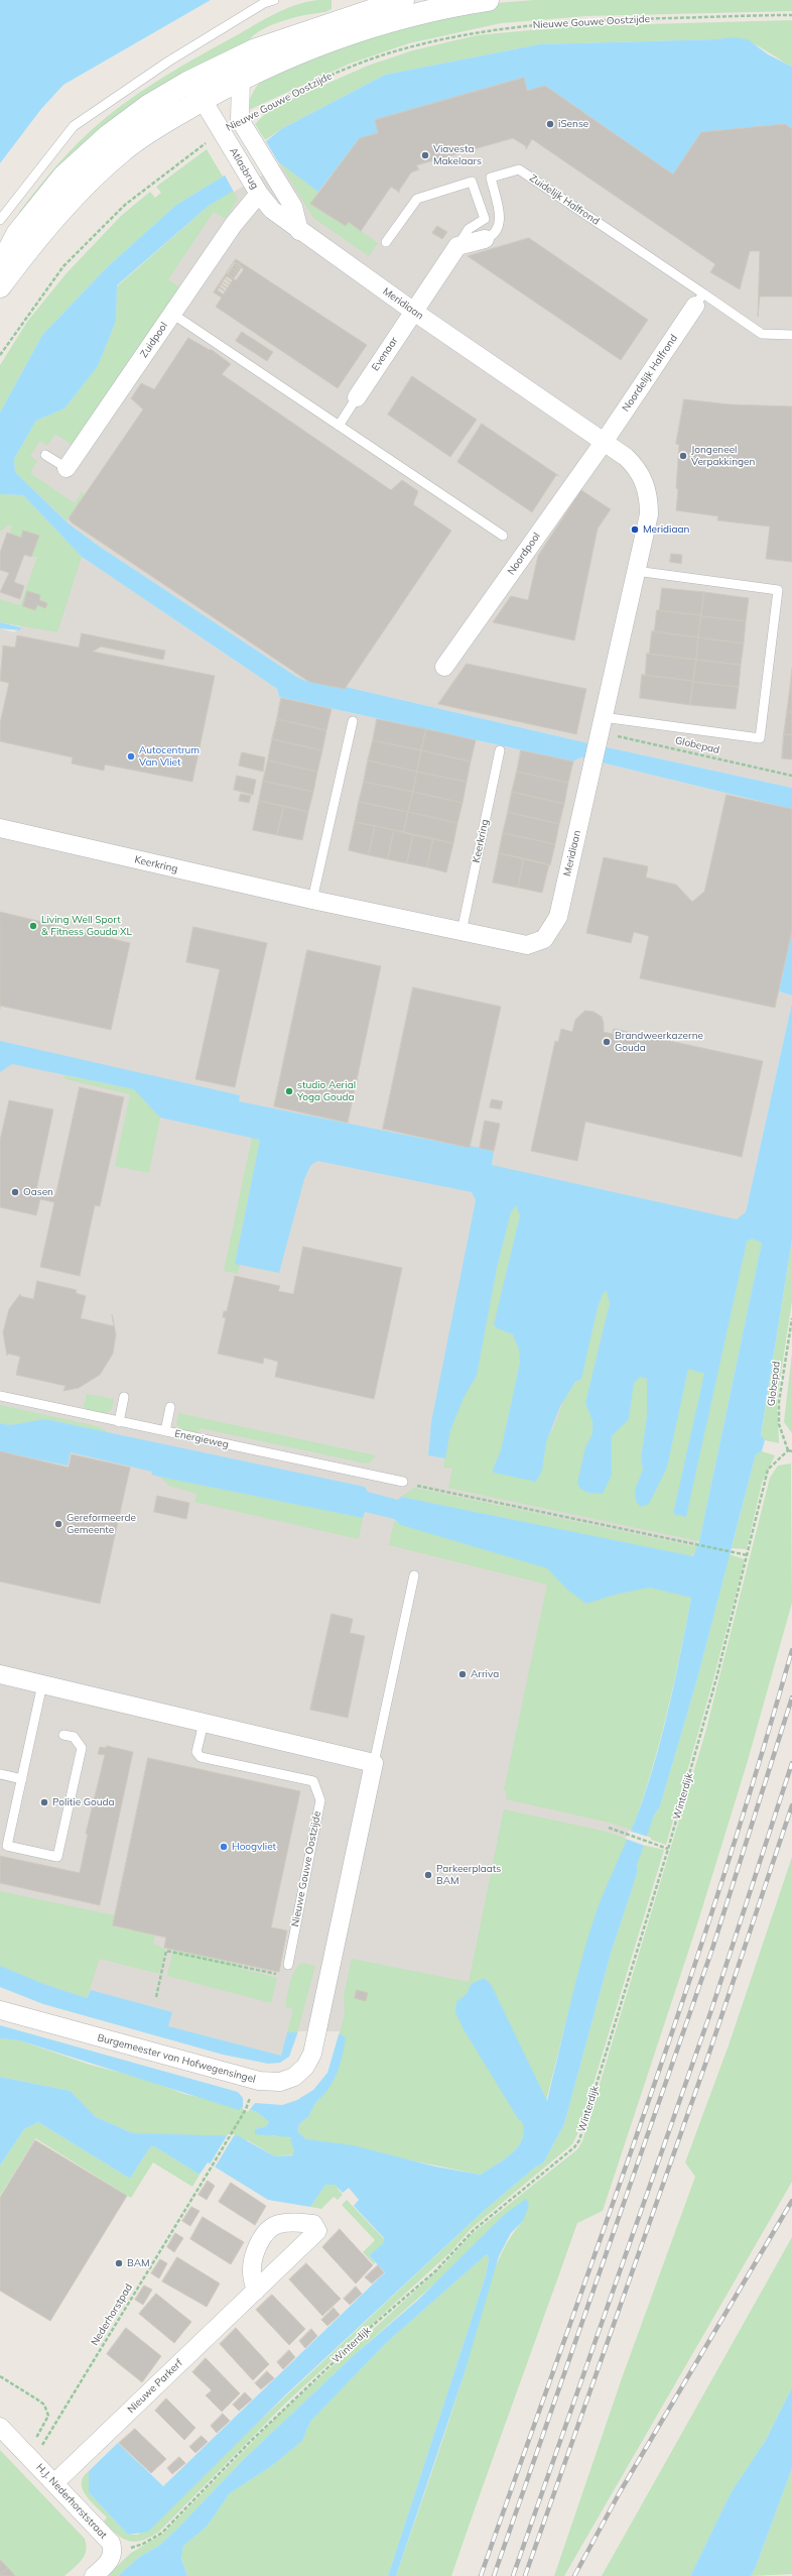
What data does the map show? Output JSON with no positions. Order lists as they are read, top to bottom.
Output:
{
  "streets": {
    "street": [
      "Atlasbrug",
      "Zuidelijk Halfrond",
      "Meridiaan",
      "Zuidpool",
      "Evenaar",
      "Noordelijk Halfrond",
      "Noordpool",
      "Keerkring",
      "Burgemeester van Hofwegensingel",
      "Nieuwe Parkerf",
      "H.J. Nederhorststraat"
    ],
    "lane": ["Nieuwe Gouwe Oostzijde", "Energieweg"],
    "path": ["Globepad", "Winterdijk", "Nederhorstpad"]
  },
  "crossings": [
    ["Atlasbrug", "Meridiaan"],
    ["Atlasbrug", "Zuidpool"],
    ["Zuidelijk Halfrond", "Noordelijk Halfrond"],
    ["Meridiaan", "Zuidpool"],
    ["Meridiaan", "Evenaar"],
    ["Meridiaan", "Noordelijk Halfrond"],
    ["Meridiaan", "Noordpool"],
    ["Meridiaan", "Globepad"],
    ["Meridiaan", "Keerkring"],
    ["Noordelijk Halfrond", "Noordpool"],
    ["Globepad", "Winterdijk"],
    ["Winterdijk", "H.J. Nederhorststraat"],
    ["Nederhorstpad", "H.J. Nederhorststraat"],
    ["Nieuwe Parkerf", "H.J. Nederhorststraat"]
  ],
  "places": [
    "iSense",
    "Viavesta Makelaars",
    "Jongeneel Verpakkingen",
    "Meridiaan",
    "Autocentrum Van Vliet",
    "Living Well Sport & Fitness Gouda XL",
    "Brandweerkazerne Gouda",
    "studio Aerial Yoga Gouda",
    "Oasen",
    "Gereformeerde Gemeente",
    "Arriva",
    "Politie Gouda",
    "Hoogvliet",
    "Parkeerplaats BAM",
    "BAM"
  ]
}
